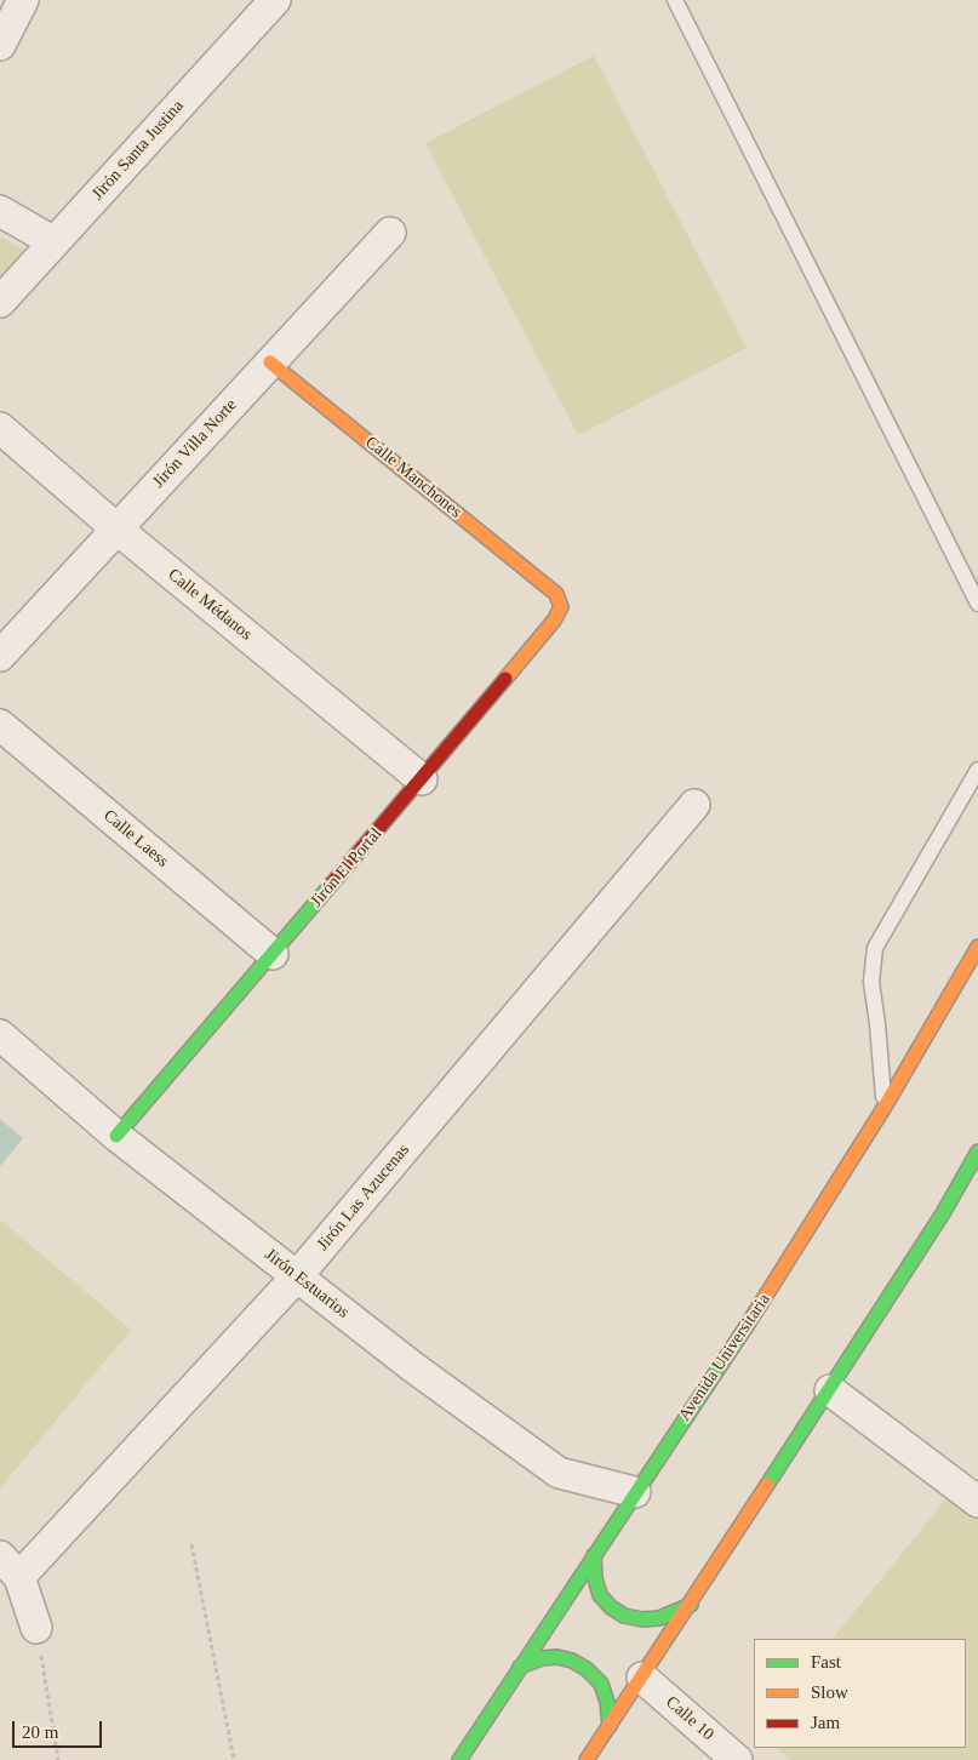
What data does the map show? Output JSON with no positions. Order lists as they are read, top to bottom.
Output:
{
  "streets": {
    "main road": ["Calle Manchones", "Jirón El Portal", "Avenida Universitaria"],
    "street": [
      "Jirón Santa Justina",
      "Jirón Villa Norte",
      "Calle Médanos",
      "Calle Laess",
      "Jirón Las Azucenas",
      "Jirón Estuarios",
      "Calle 10"
    ]
  },
  "crossings": [
    ["Jirón Villa Norte", "Calle Manchones"],
    ["Jirón Villa Norte", "Calle Médanos"],
    ["Calle Manchones", "Jirón El Portal"],
    ["Calle Médanos", "Jirón El Portal"],
    ["Calle Laess", "Jirón El Portal"],
    ["Jirón El Portal", "Jirón Estuarios"],
    ["Jirón Las Azucenas", "Jirón Estuarios"],
    ["Jirón Estuarios", "Avenida Universitaria"]
  ],
  "legend": ["Fast", "Slow", "Jam"],
  "scale_bar": "20 m"
}
